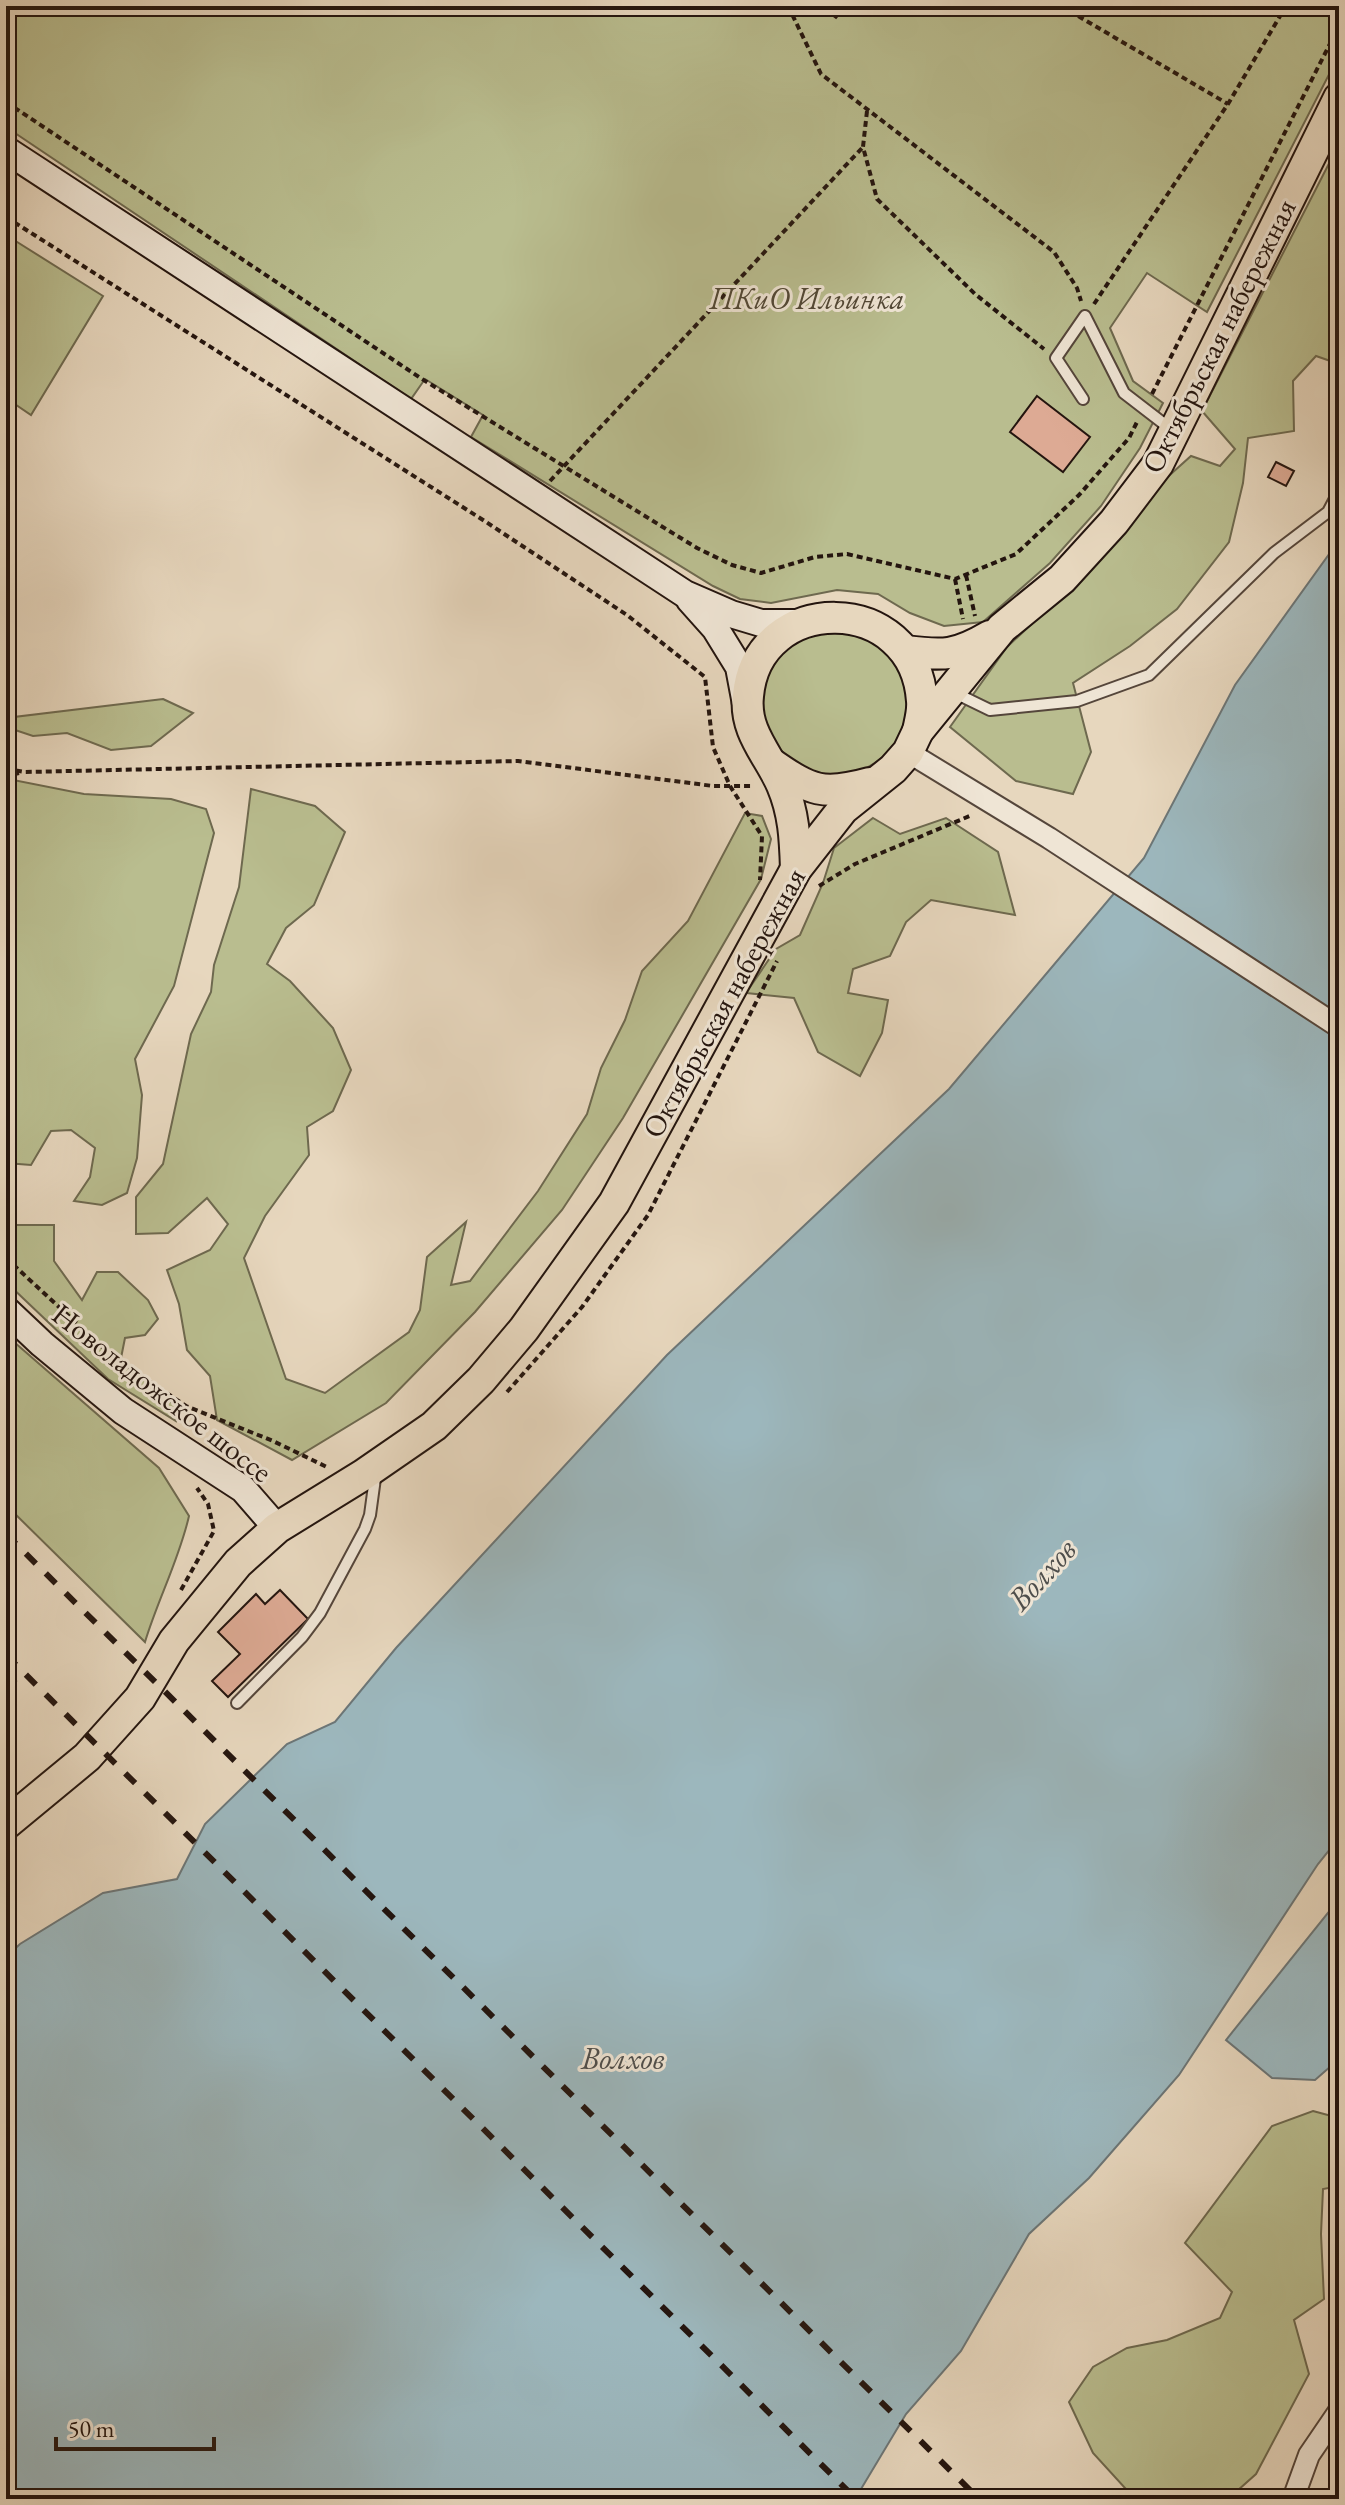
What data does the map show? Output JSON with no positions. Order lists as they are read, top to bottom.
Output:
{
  "streets": {
    "main road": ["Октябрьская набережная", "Новоладожское шоссе"]
  },
  "crossings": [
    ["Октябрьская набережная", "Новоладожское шоссе"]
  ],
  "water": ["Волхов"],
  "parks": ["ПКиО Ильинка"],
  "scale_bar": "50 m"
}
